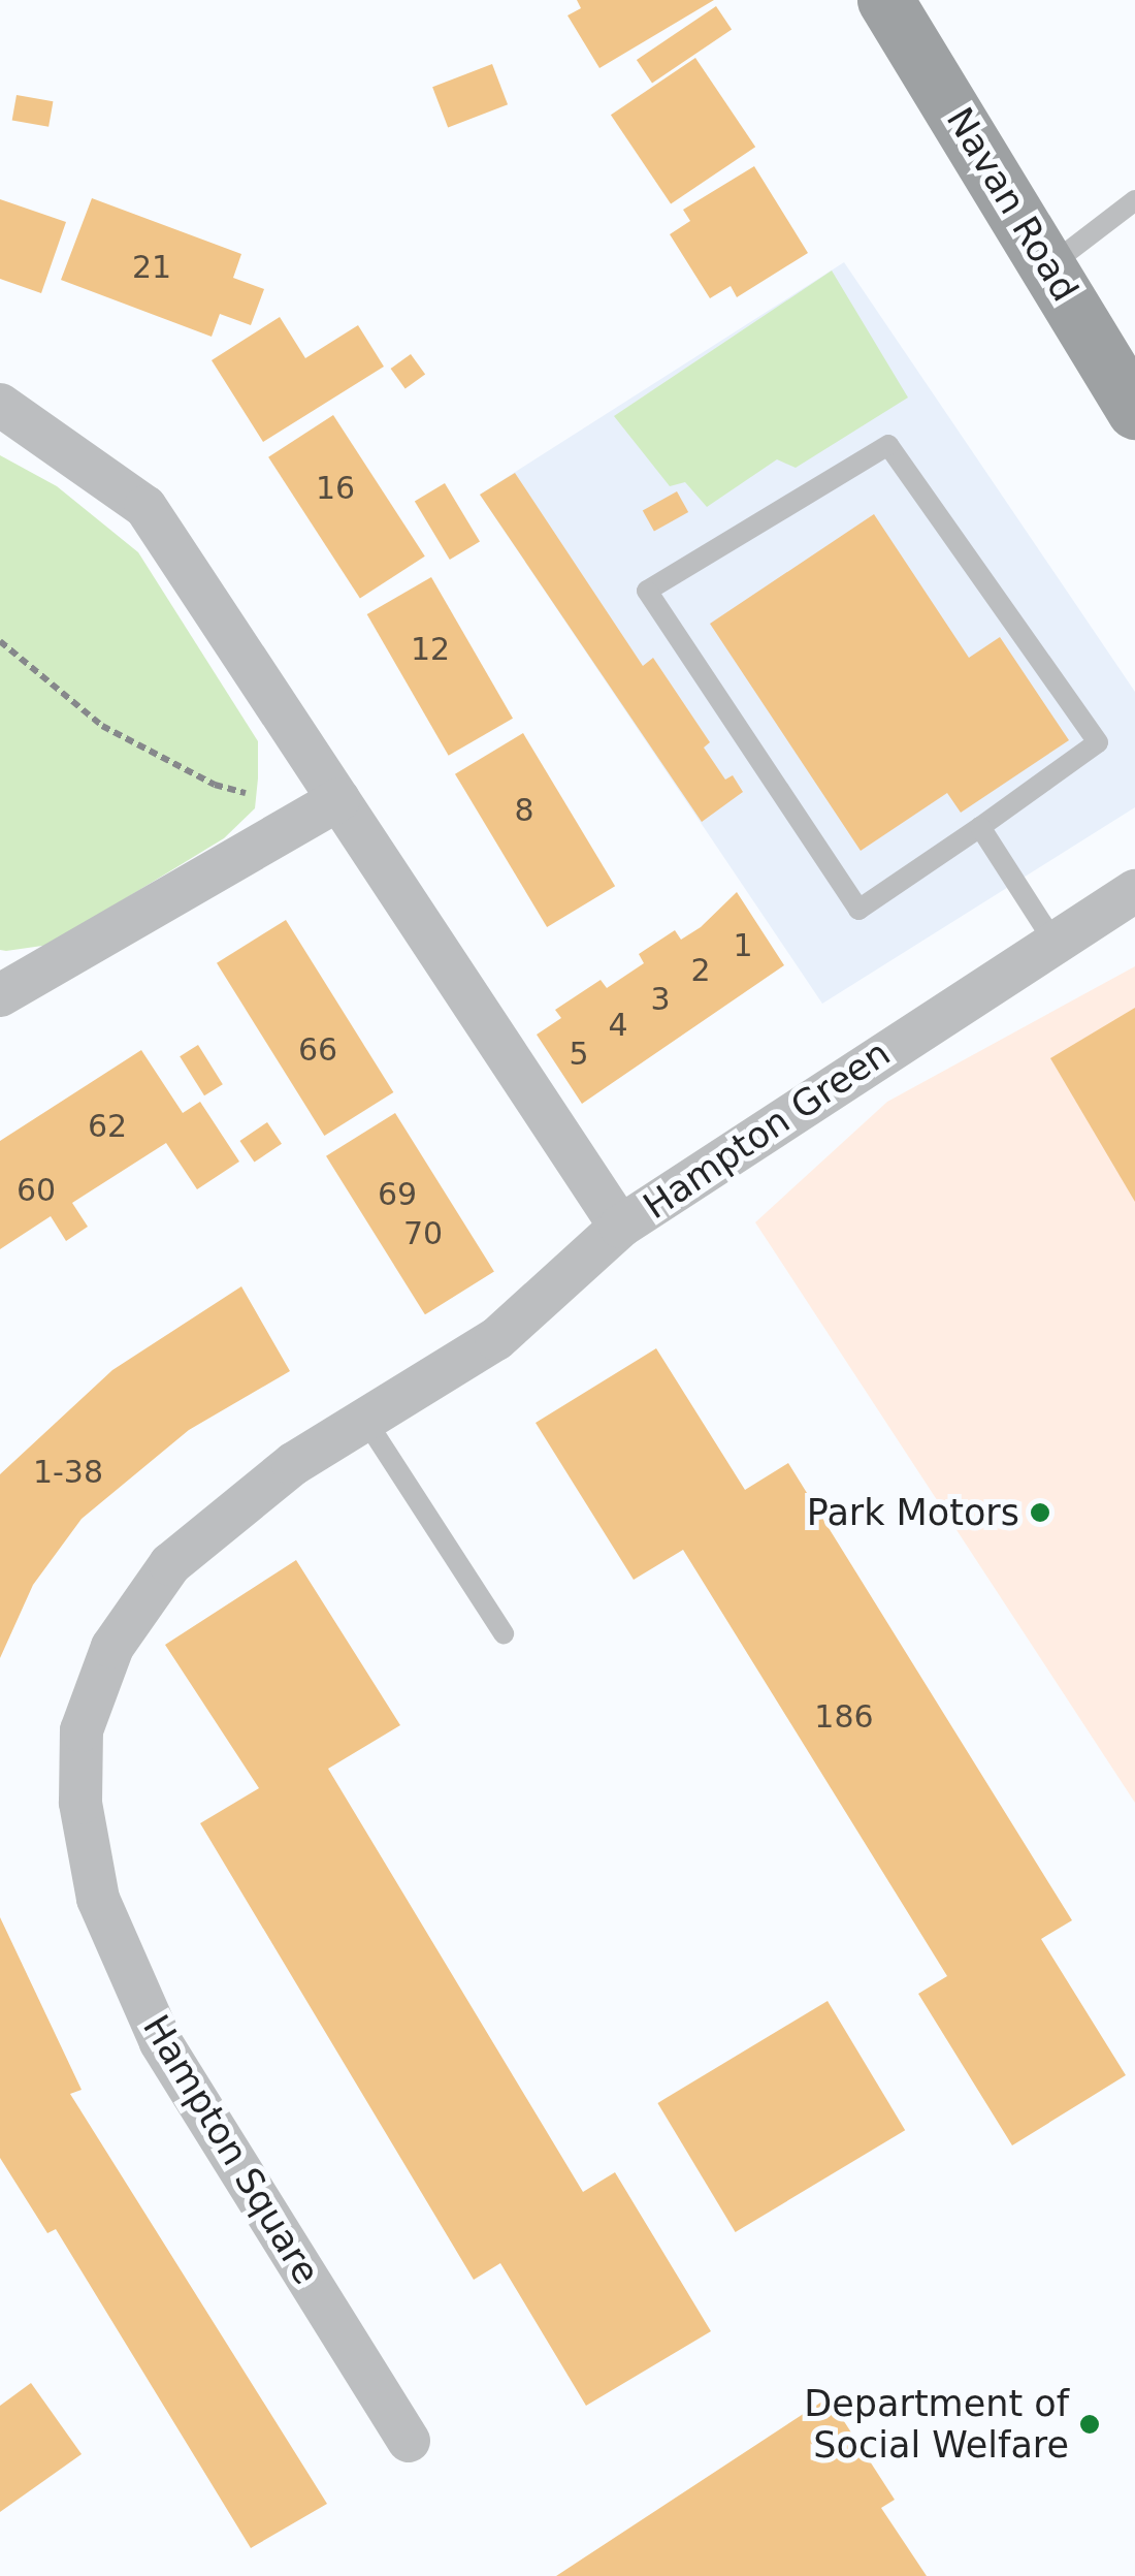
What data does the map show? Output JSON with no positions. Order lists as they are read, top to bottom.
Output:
{
  "streets": {
    "main road": ["Navan Road"],
    "street": ["Hampton Green", "Hampton Square"]
  },
  "crossings": [
    ["Hampton Green", "Hampton Square"]
  ],
  "places": ["Park Motors", "Department of Social Welfare"],
  "house_numbers": [
    "21",
    "16",
    "12",
    "8",
    "1",
    "2",
    "3",
    "4",
    "66",
    "5",
    "62",
    "60",
    "69",
    "70",
    "1-38",
    "186"
  ]
}
